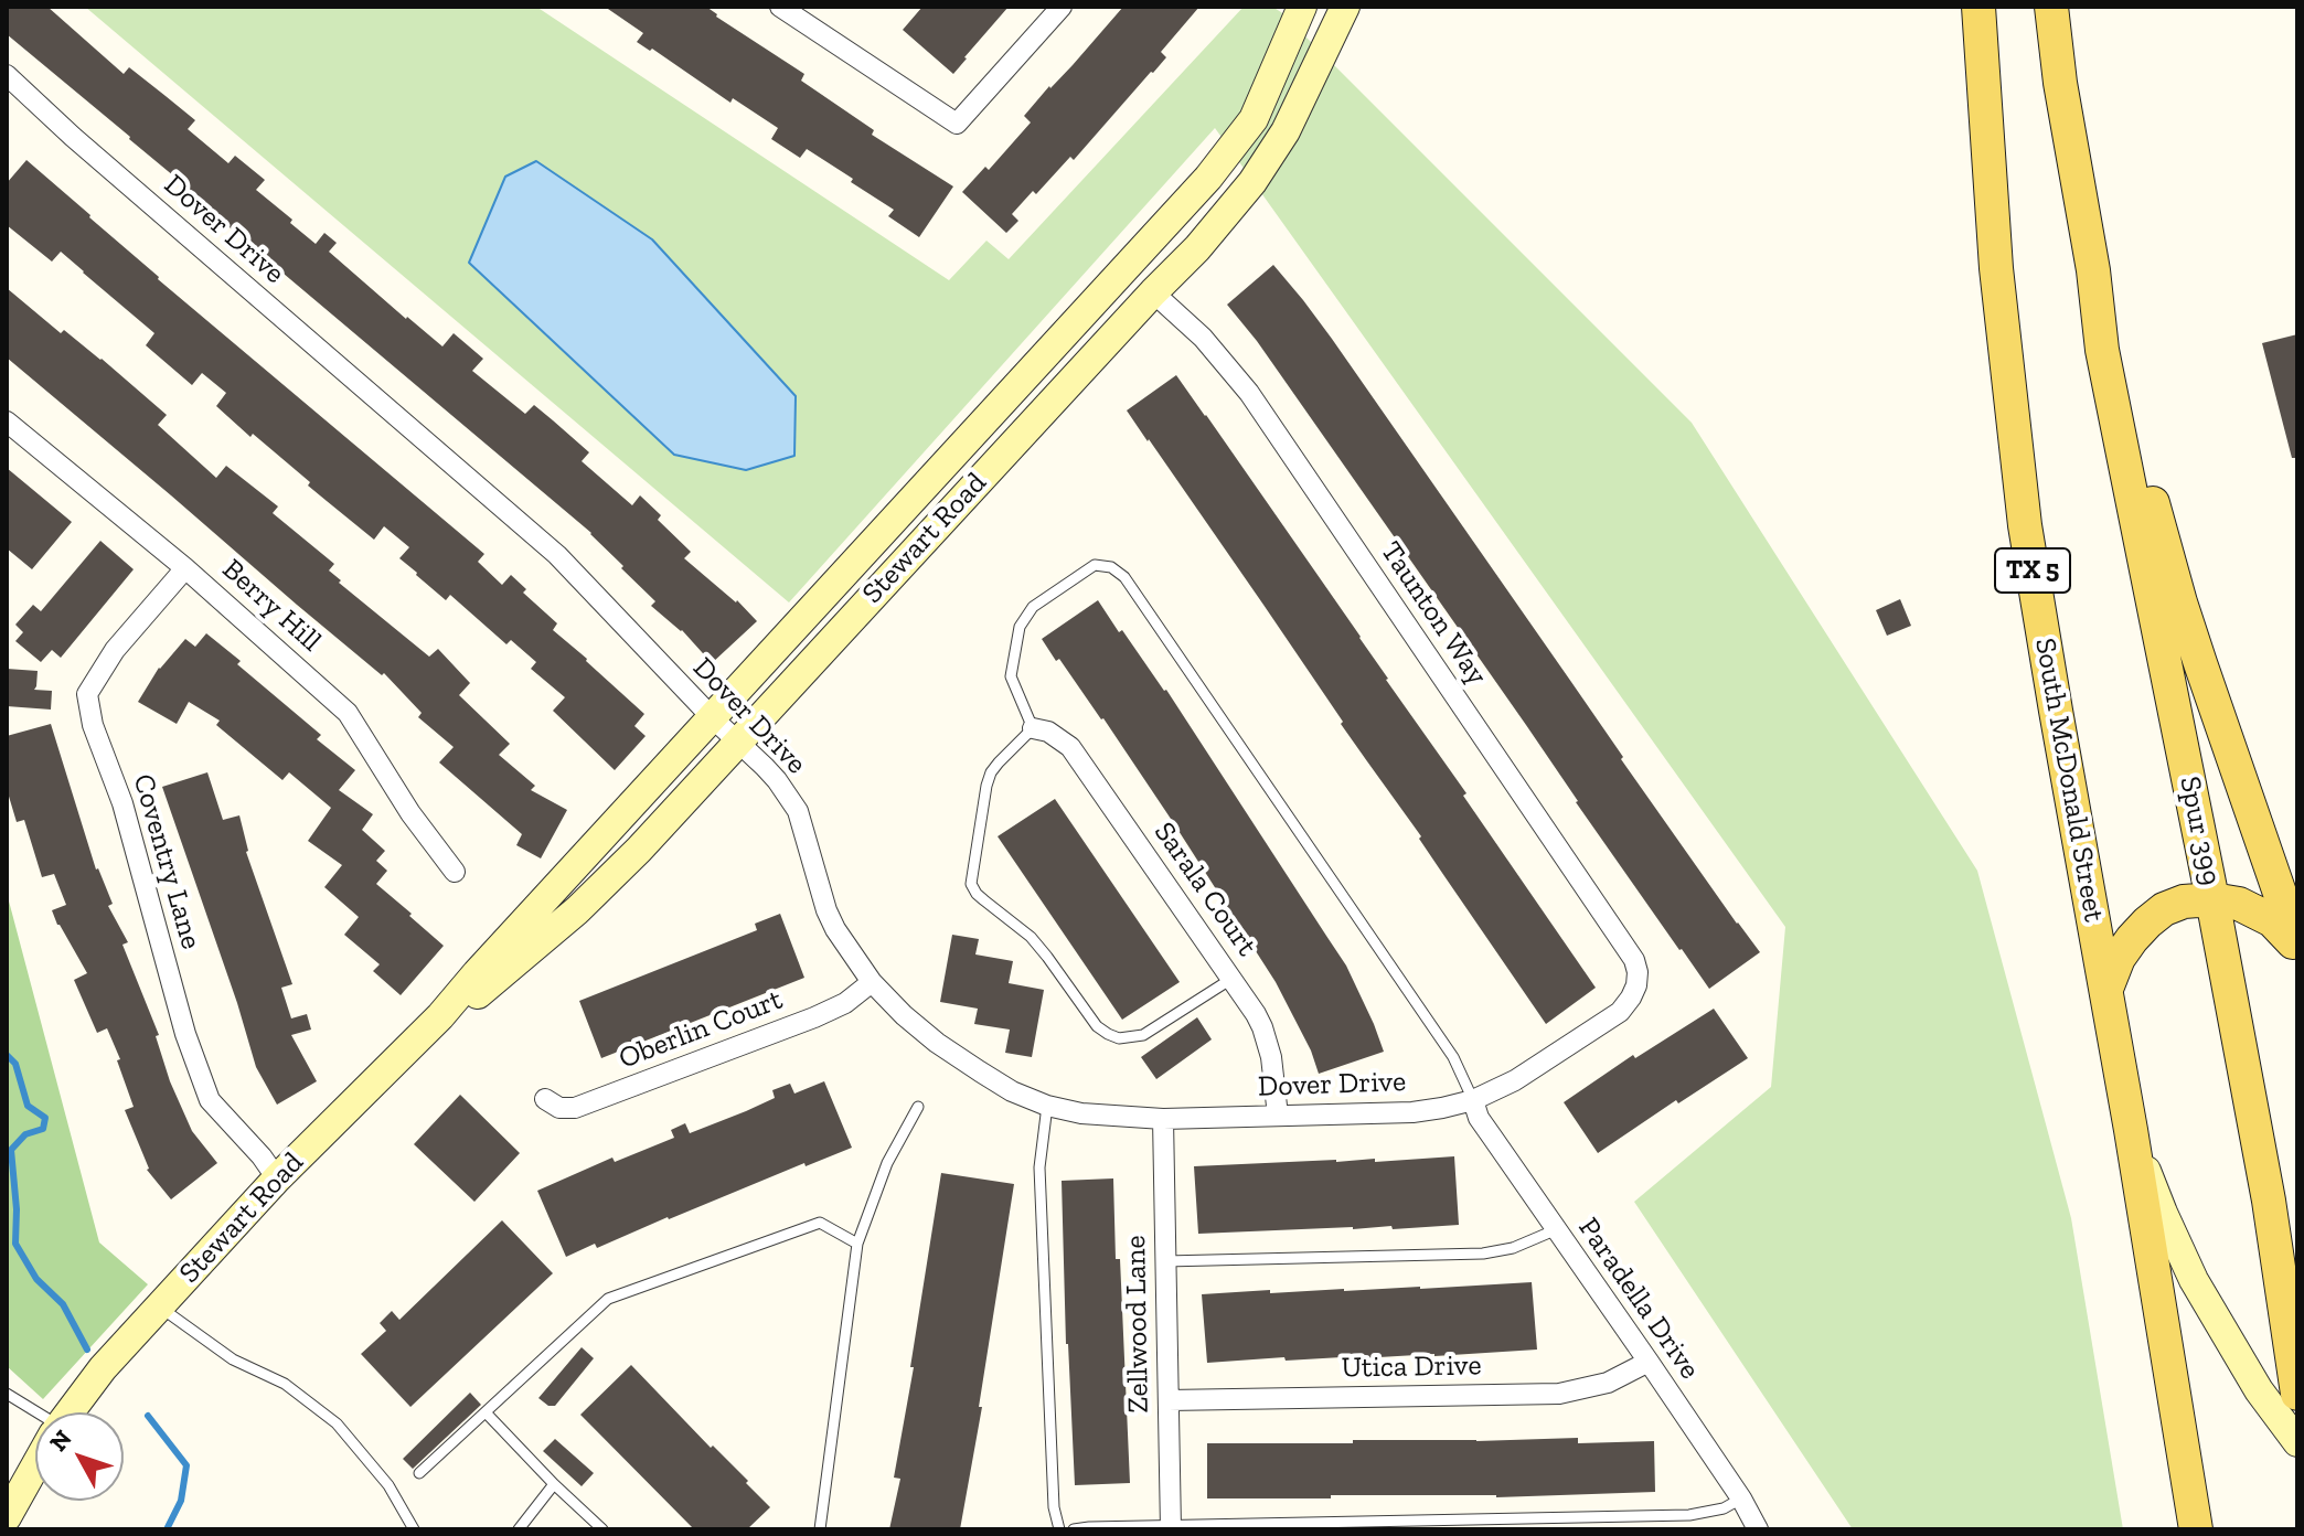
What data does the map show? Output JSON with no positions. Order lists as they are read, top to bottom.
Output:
{
  "streets": {
    "main road": ["TX 5", "South McDonald Street", "Spur 399"],
    "street": [
      "Dover Drive",
      "Stewart Road",
      "Berry Hill",
      "Taunton Way",
      "Coventry Lane",
      "Sarala Court",
      "Oberlin Court",
      "Paradella Drive",
      "Zellwood Lane",
      "Utica Drive"
    ]
  },
  "crossings": [
    ["Dover Drive", "Stewart Road"],
    ["Dover Drive", "Taunton Way"],
    ["Dover Drive", "Sarala Court"],
    ["Dover Drive", "Oberlin Court"],
    ["Dover Drive", "Paradella Drive"],
    ["Dover Drive", "Zellwood Lane"],
    ["Stewart Road", "Taunton Way"],
    ["Stewart Road", "Coventry Lane"],
    ["TX 5", "South McDonald Street"],
    ["Berry Hill", "Coventry Lane"],
    ["Paradella Drive", "Utica Drive"],
    ["Zellwood Lane", "Utica Drive"]
  ],
  "north": "top left"
}
